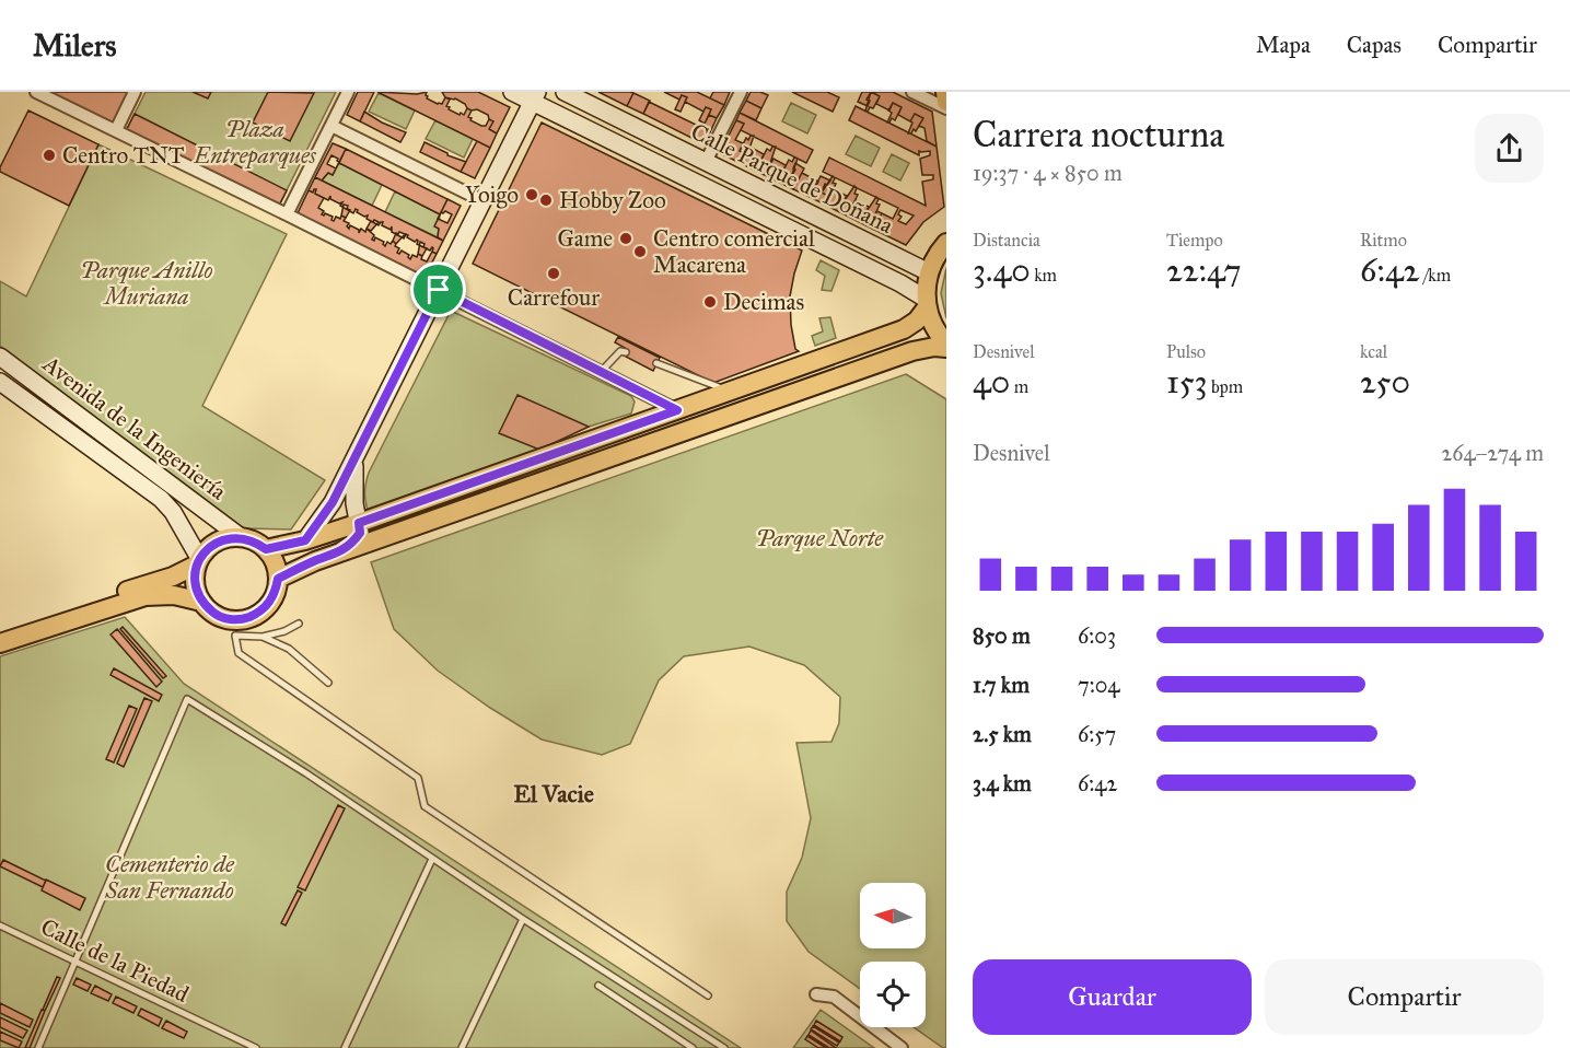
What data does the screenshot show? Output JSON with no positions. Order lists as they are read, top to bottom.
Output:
{
  "streets": {
    "street": ["Calle Parque de Doñana", "Avenida de la Ingeniería"],
    "lane": ["Calle de la Piedad"]
  },
  "districts": ["El Vacie"],
  "parks": [
    "Plaza Entreparques",
    "Parque Anillo Muriana",
    "Parque Norte",
    "Cementerio de San Fernando"
  ],
  "places": [
    "Centro TNT",
    "Yoigo",
    "Hobby Zoo",
    "Game",
    "Centro comercial Macarena",
    "Carrefour",
    "Decimas"
  ],
  "north": "left",
  "page": {
    "header": "Milers",
    "nav": ["Mapa", "Capas", "Compartir"],
    "heading": ["Carrera nocturna", "19:37 · 4 × 850 m"],
    "stats": [
      ["Distancia", "3.40 km"],
      ["Tiempo", "22:47"],
      ["Ritmo", "6:42 /km"],
      ["Desnivel", "40 m"],
      ["Pulso", "153 bpm"],
      ["kcal", "250"]
    ],
    "chart": ["Desnivel", "264–274 m"],
    "list": [
      {
        "name": "850 m",
        "note": "6:03"
      },
      {
        "name": "1.7 km",
        "note": "7:04"
      },
      {
        "name": "2.5 km",
        "note": "6:57"
      },
      {
        "name": "3.4 km",
        "note": "6:42"
      }
    ],
    "buttons": ["Guardar", "Compartir"]
  }
}
